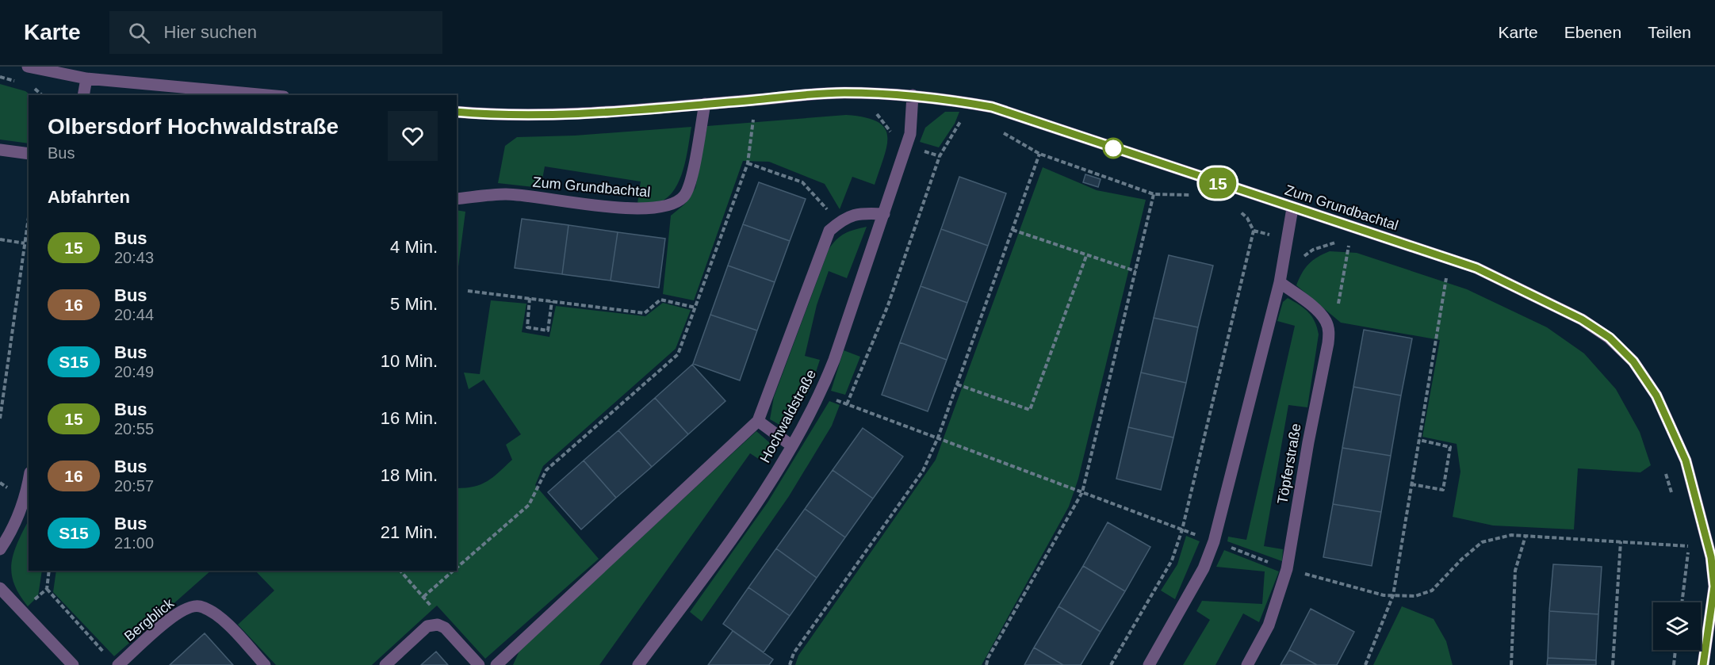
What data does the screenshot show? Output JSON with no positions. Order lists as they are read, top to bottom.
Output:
{
  "streets": {
    "street": [
      "Zum Grundbachtal",
      "Hochwaldstraße",
      "Töpferstraße",
      "Bergblick"
    ]
  },
  "crossings": [
    ["Zum Grundbachtal", "Hochwaldstraße"]
  ],
  "lines": ["bus line 15"],
  "page": {
    "header": "Karte",
    "search": "Hier suchen",
    "nav": ["Karte", "Ebenen", "Teilen"],
    "on_map": "15",
    "heading": [
      ["Olbersdorf Hochwaldstraße", "Bus"],
      "Abfahrten"
    ],
    "list": [
      {
        "mark": "15",
        "name": "Bus",
        "note": "20:43",
        "value": "4 Min."
      },
      {
        "mark": "16",
        "name": "Bus",
        "note": "20:44",
        "value": "5 Min."
      },
      {
        "mark": "S15",
        "name": "Bus",
        "note": "20:49",
        "value": "10 Min."
      },
      {
        "mark": "15",
        "name": "Bus",
        "note": "20:55",
        "value": "16 Min."
      },
      {
        "mark": "16",
        "name": "Bus",
        "note": "20:57",
        "value": "18 Min."
      },
      {
        "mark": "S15",
        "name": "Bus",
        "note": "21:00",
        "value": "21 Min."
      }
    ]
  }
}
